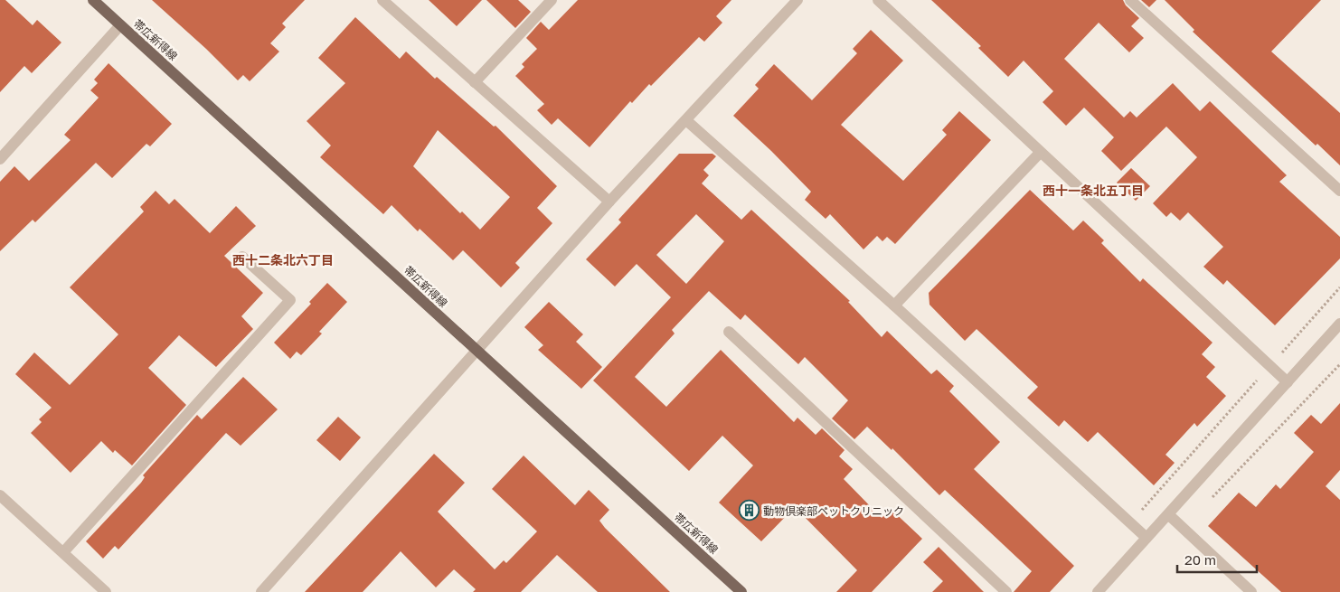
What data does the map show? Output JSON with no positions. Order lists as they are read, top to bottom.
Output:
{
  "streets": {
    "main road": ["帯広新得線"]
  },
  "districts": ["西十一条北五丁目", "西十二条北六丁目"],
  "places": {
    "building": ["動物倶楽部ペットクリニック"]
  },
  "scale_bar": "20 m"
}
